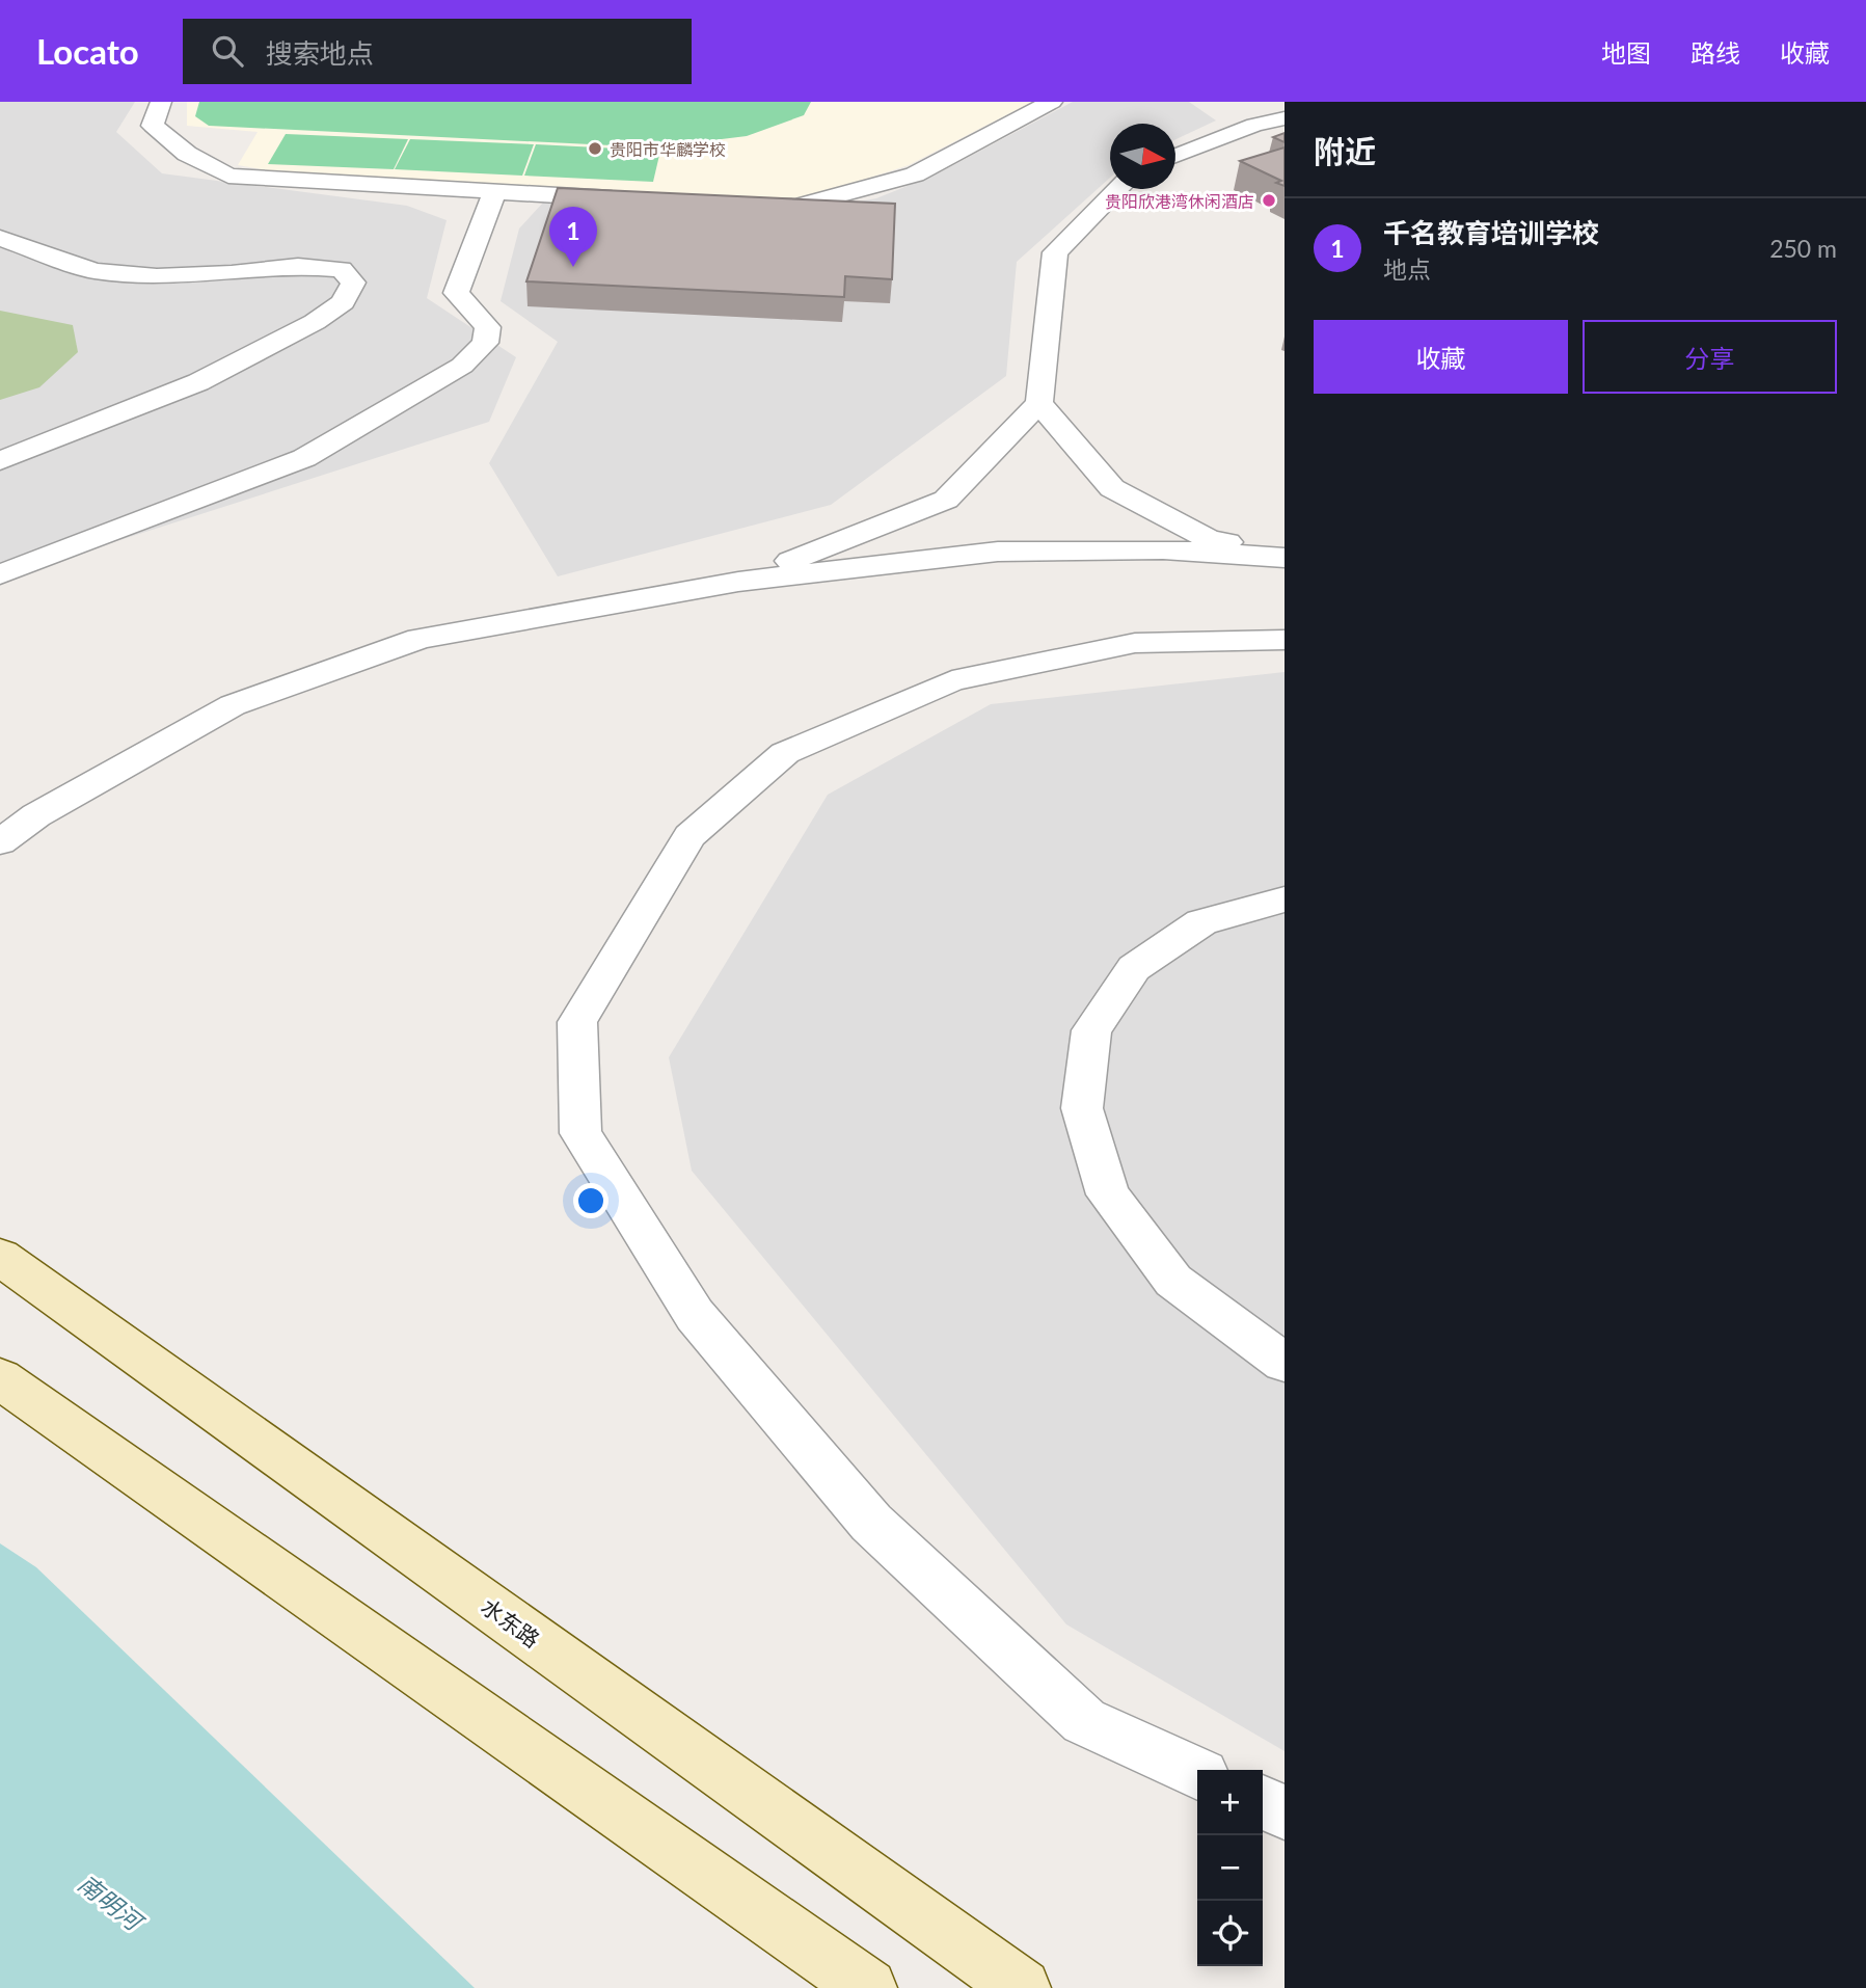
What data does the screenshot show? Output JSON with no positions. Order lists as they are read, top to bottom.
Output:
{
  "streets": {
    "main road": ["水东路"]
  },
  "water": ["南明河"],
  "places": ["贵阳市华麟学校", "贵阳欣港湾休闲酒店"],
  "north": "right",
  "page": {
    "header": "Locato",
    "search": "搜索地点",
    "nav": ["地图", "路线", "收藏"],
    "heading": "附近",
    "list": [
      {
        "mark": "1",
        "name": "千名教育培训学校",
        "note": "地点",
        "value": "250 m"
      }
    ],
    "pins": "1",
    "buttons": ["收藏", "分享"],
    "map_buttons": ["+", "−"]
  }
}
